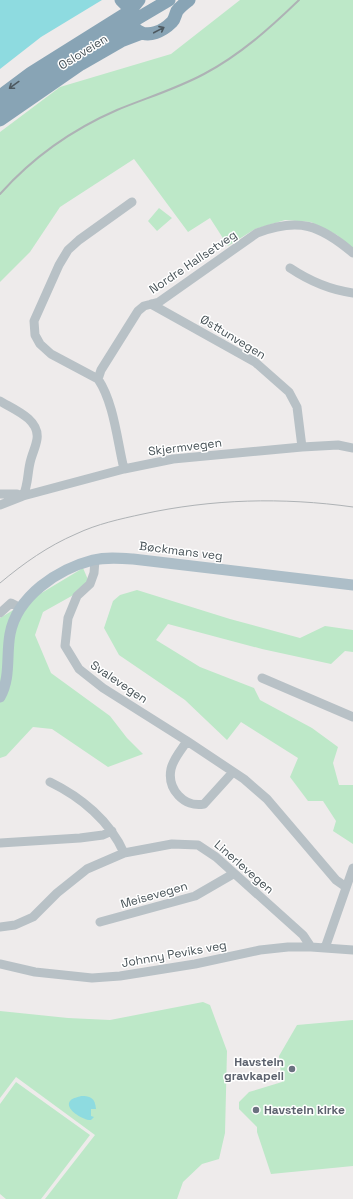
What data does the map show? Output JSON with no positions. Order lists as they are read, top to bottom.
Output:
{
  "streets": {
    "highway": ["Osloveien"],
    "main road": ["Bøckmans veg"],
    "street": [
      "Nordre Hallsetveg",
      "Østtunvegen",
      "Skjermvegen",
      "Svalevegen",
      "Linerlevegen",
      "Meisevegen",
      "Johnny Peviks veg"
    ]
  },
  "crossings": [
    ["Nordre Hallsetveg", "Østtunvegen"],
    ["Østtunvegen", "Skjermvegen"],
    ["Bøckmans veg", "Svalevegen"],
    ["Linerlevegen", "Meisevegen"],
    ["Linerlevegen", "Johnny Peviks veg"]
  ],
  "places": ["Havstein gravkapell", "Havstein kirke"]
}
